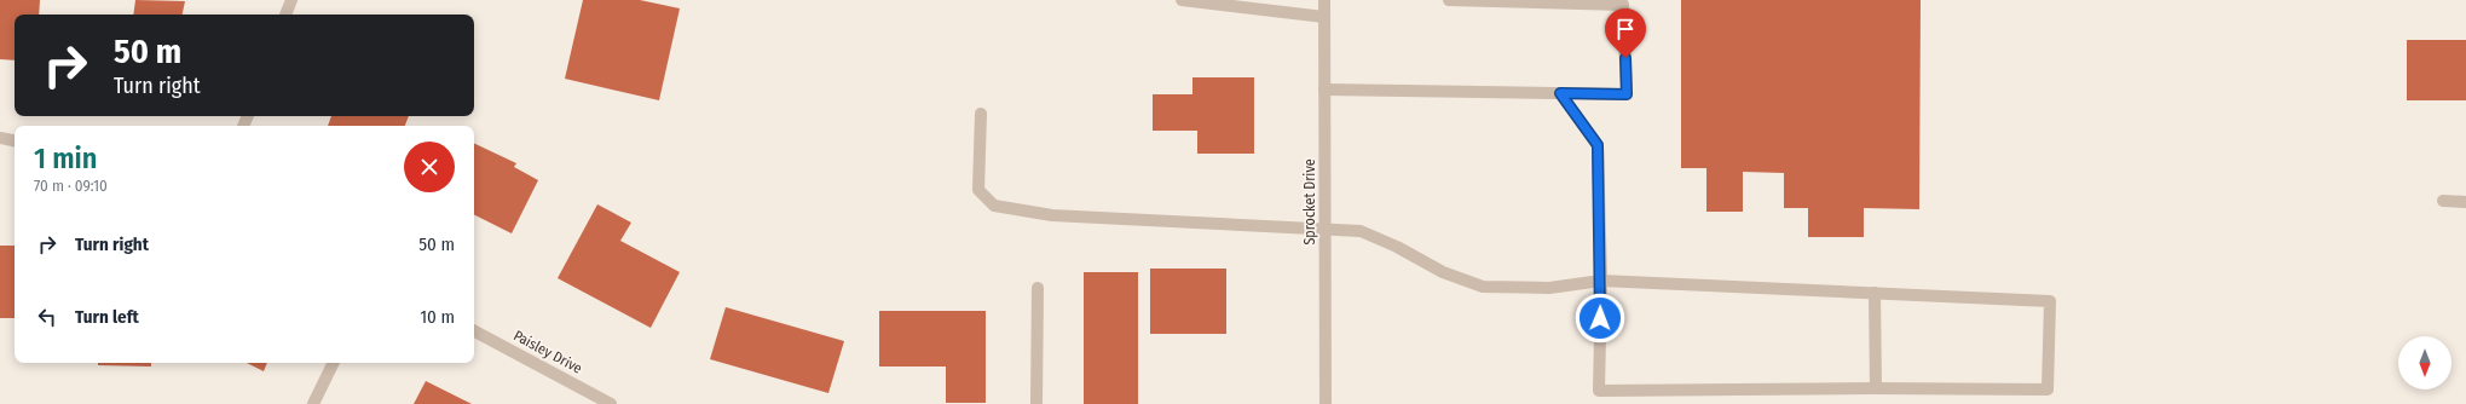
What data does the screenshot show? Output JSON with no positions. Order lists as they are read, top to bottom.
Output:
{
  "streets": {
    "street": ["Sprocket Drive", "Paisley Drive"]
  },
  "north": "bottom",
  "page": {
    "turn": ["50 m", "Turn right"],
    "heading": ["1 min", "70 m · 09:10"],
    "list": [
      {
        "name": "Turn right",
        "value": "50 m"
      },
      {
        "name": "Turn left",
        "value": "10 m"
      }
    ]
  }
}
